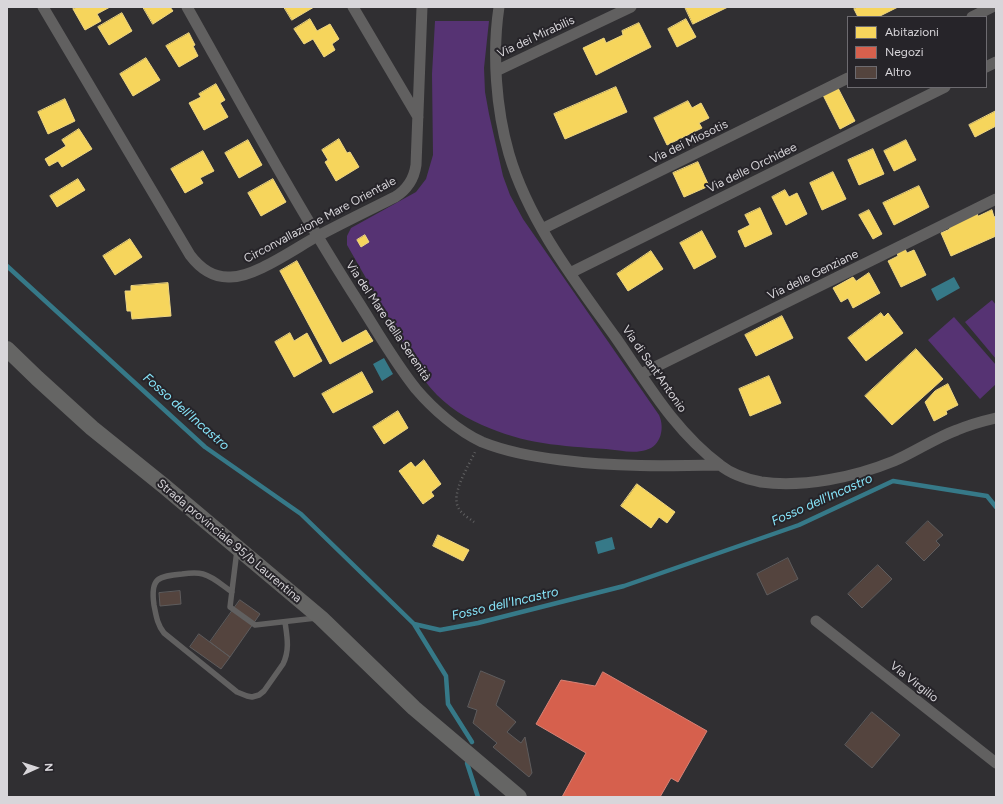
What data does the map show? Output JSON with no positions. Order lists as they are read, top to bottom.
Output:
{
  "streets": {
    "main road": ["Strada provinciale 95/b Laurentina"],
    "street": [
      "Via dei Mirabilis",
      "Via dei Miosotis",
      "Via delle Orchidee",
      "Circonvallazione Mare Orientale",
      "Via delle Genziane",
      "Via del Mare della Serenità",
      "Via di Sant'Antonio",
      "Via Virgilio"
    ]
  },
  "crossings": [
    ["Via dei Mirabilis", "Via di Sant'Antonio"],
    ["Via dei Miosotis", "Via di Sant'Antonio"],
    ["Via delle Orchidee", "Via di Sant'Antonio"],
    ["Circonvallazione Mare Orientale", "Via del Mare della Serenità"],
    ["Via delle Genziane", "Via di Sant'Antonio"],
    ["Via del Mare della Serenità", "Via di Sant'Antonio"]
  ],
  "water": ["Fosso dell'Incastro"],
  "legend": ["Abitazioni", "Negozi", "Altro"],
  "north": "right"
}
